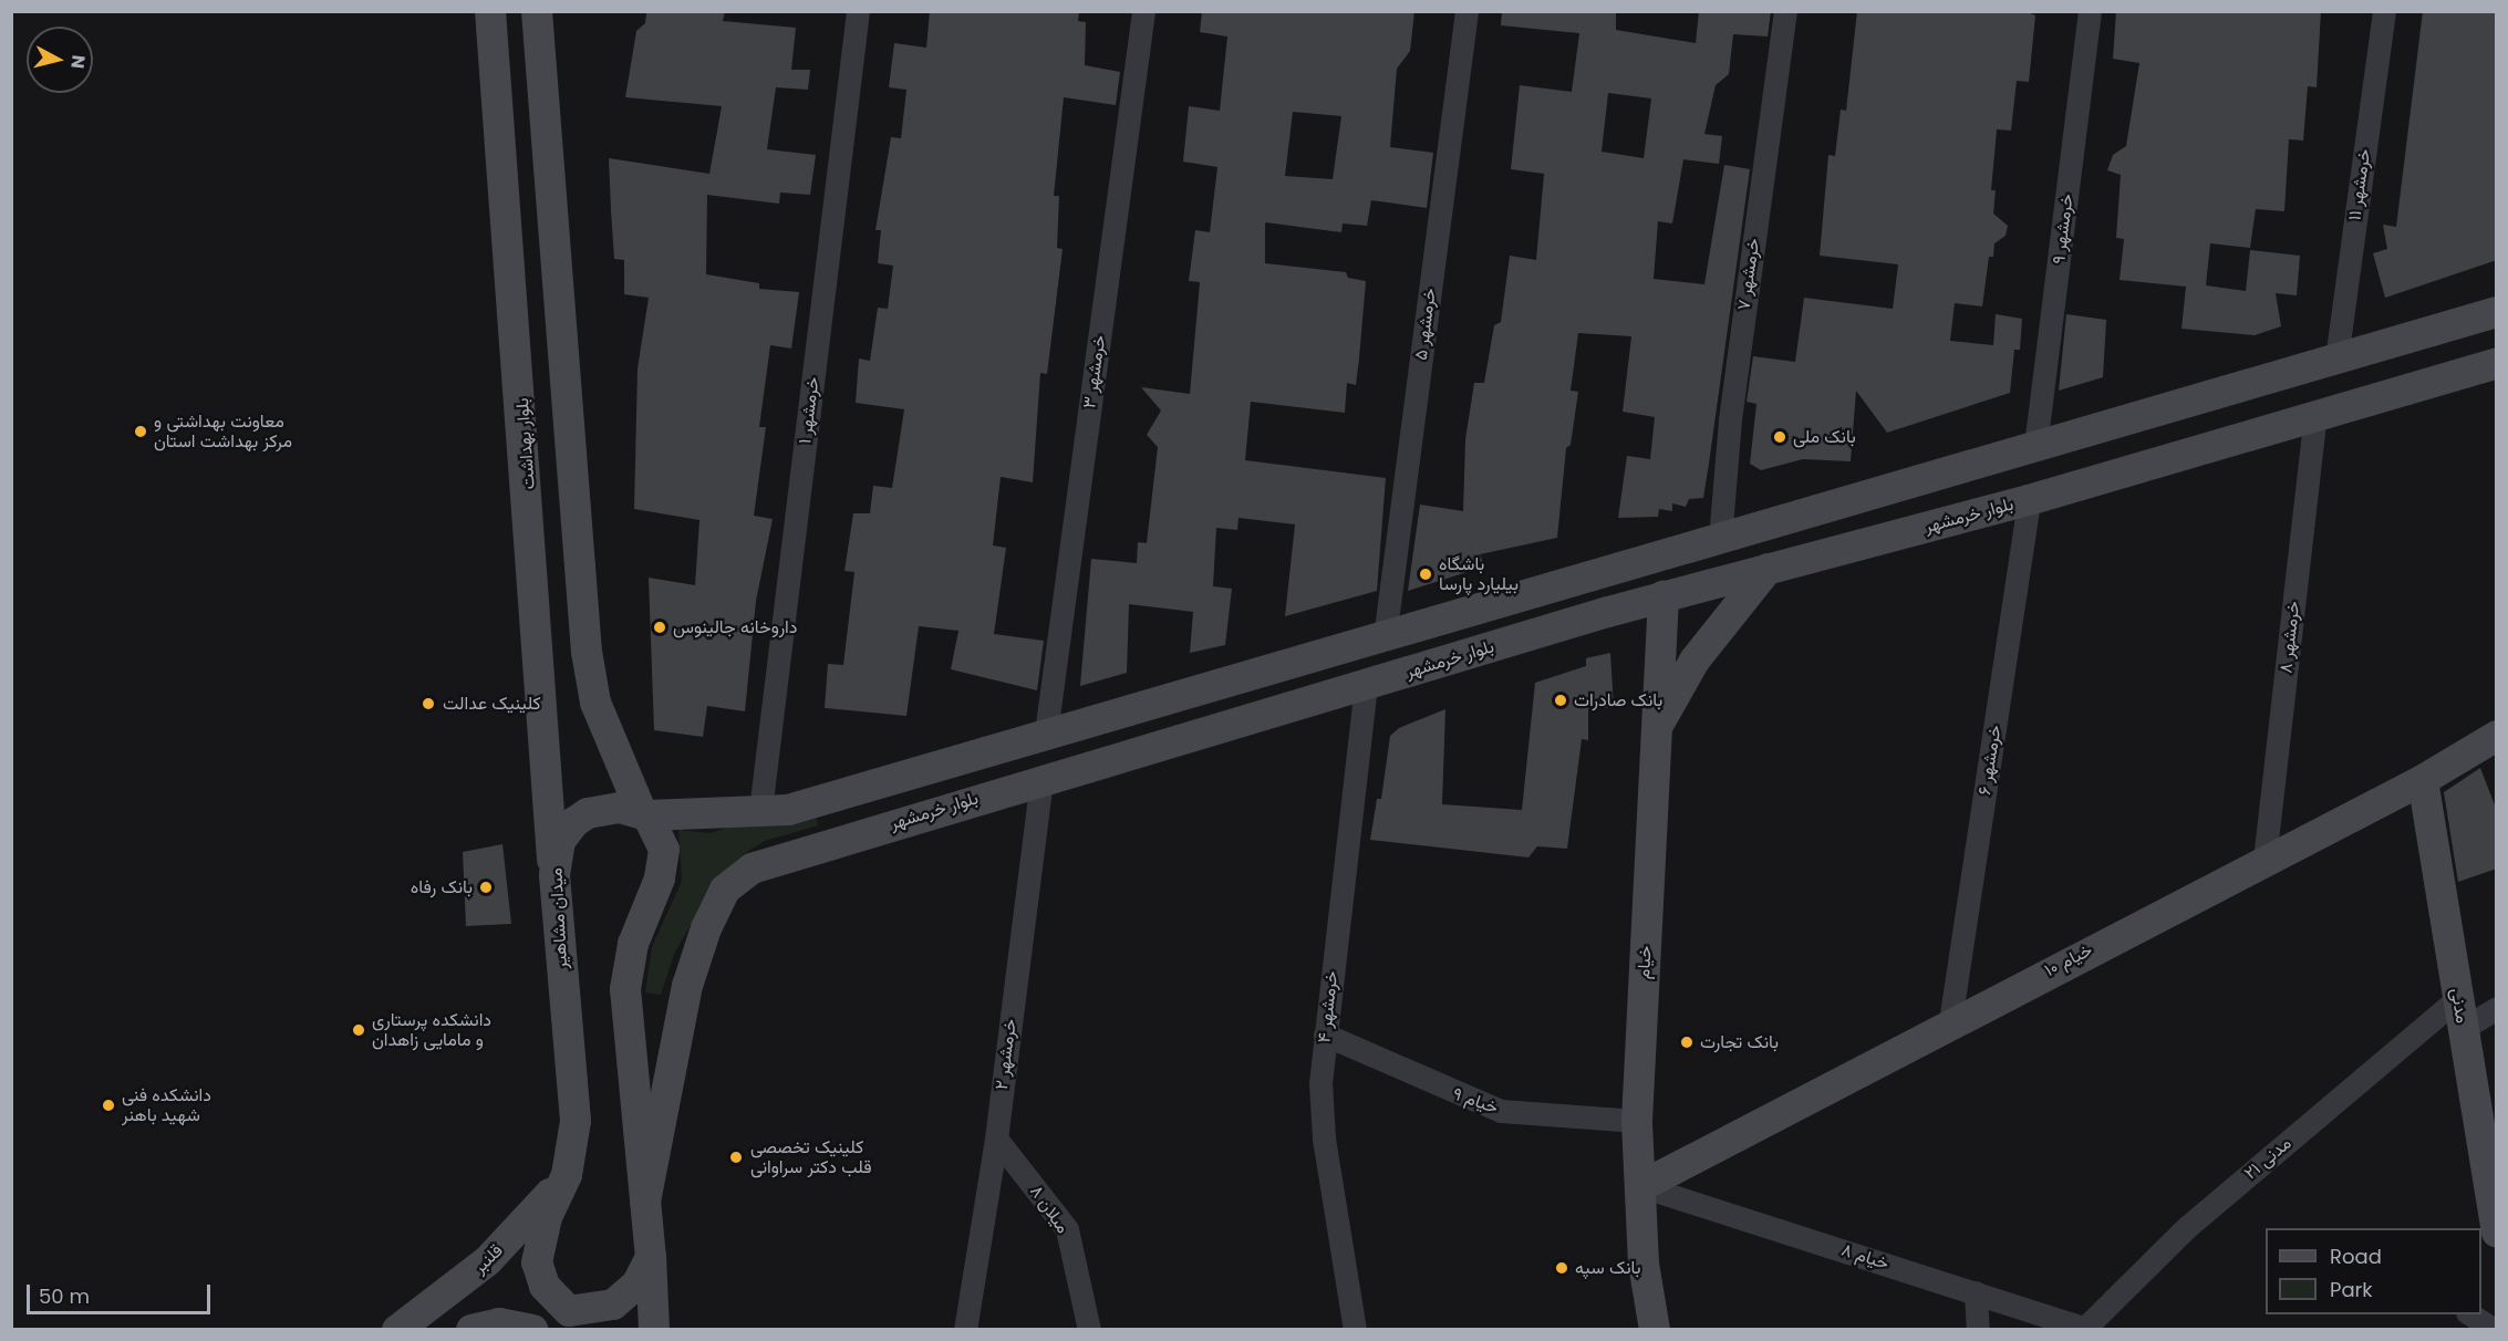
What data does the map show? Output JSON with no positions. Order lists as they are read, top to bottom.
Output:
{
  "streets": {
    "main road": [
      "بلوار بهداشت",
      "بلوار خرمشهر",
      "میدان مشاهیر",
      "خیام ۱۰",
      "خیام",
      "مدنی",
      "قلنبر"
    ],
    "street": [
      "خرمشهر ۱۱",
      "خرمشهر ۹",
      "خرمشهر ۷",
      "خرمشهر ۵",
      "خرمشهر ۳",
      "خرمشهر ۱",
      "خرمشهر ۸",
      "خرمشهر ۶",
      "خرمشهر ۴",
      "خرمشهر ۲",
      "خیام ۹",
      "مدنی ۲۱",
      "میلان ۸",
      "خیام ۸"
    ]
  },
  "crossings": [
    ["بلوار بهداشت", "میدان مشاهیر"],
    ["بلوار خرمشهر", "خرمشهر ۸"],
    ["بلوار خرمشهر", "خرمشهر ۶"],
    ["بلوار خرمشهر", "خیام"],
    ["بلوار خرمشهر", "خرمشهر ۴"],
    ["بلوار خرمشهر", "خرمشهر ۲"],
    ["خرمشهر ۸", "خیام ۱۰"],
    ["خرمشهر ۶", "خیام ۱۰"],
    ["میدان مشاهیر", "قلنبر"],
    ["خیام ۱۰", "خیام"],
    ["خیام ۱۰", "مدنی"],
    ["خیام ۱۰", "خیام ۸"],
    ["خیام", "خیام ۹"],
    ["خیام", "خیام ۸"],
    ["مدنی", "مدنی ۲۱"],
    ["خرمشهر ۴", "خیام ۹"],
    ["خرمشهر ۲", "میلان ۸"],
    ["مدنی ۲۱", "خیام ۸"]
  ],
  "places": [
    "معاونت بهداشتی و مرکز بهداشت استان",
    "بانک ملی",
    "باشگاه بیلیارد پارسا",
    "داروخانه جالینوس",
    "بانک صادرات",
    "کلینیک عدالت",
    "بانک رفاه",
    "دانشکده پرستاری و مامایی زاهدان",
    "بانک تجارت",
    "دانشکده فنی شهید باهنر",
    "کلینیک تخصصی قلب دکتر سراوانی",
    "بانک سپه"
  ],
  "legend": ["Road", "Park"],
  "scale_bar": "50 m",
  "north": "right"
}
